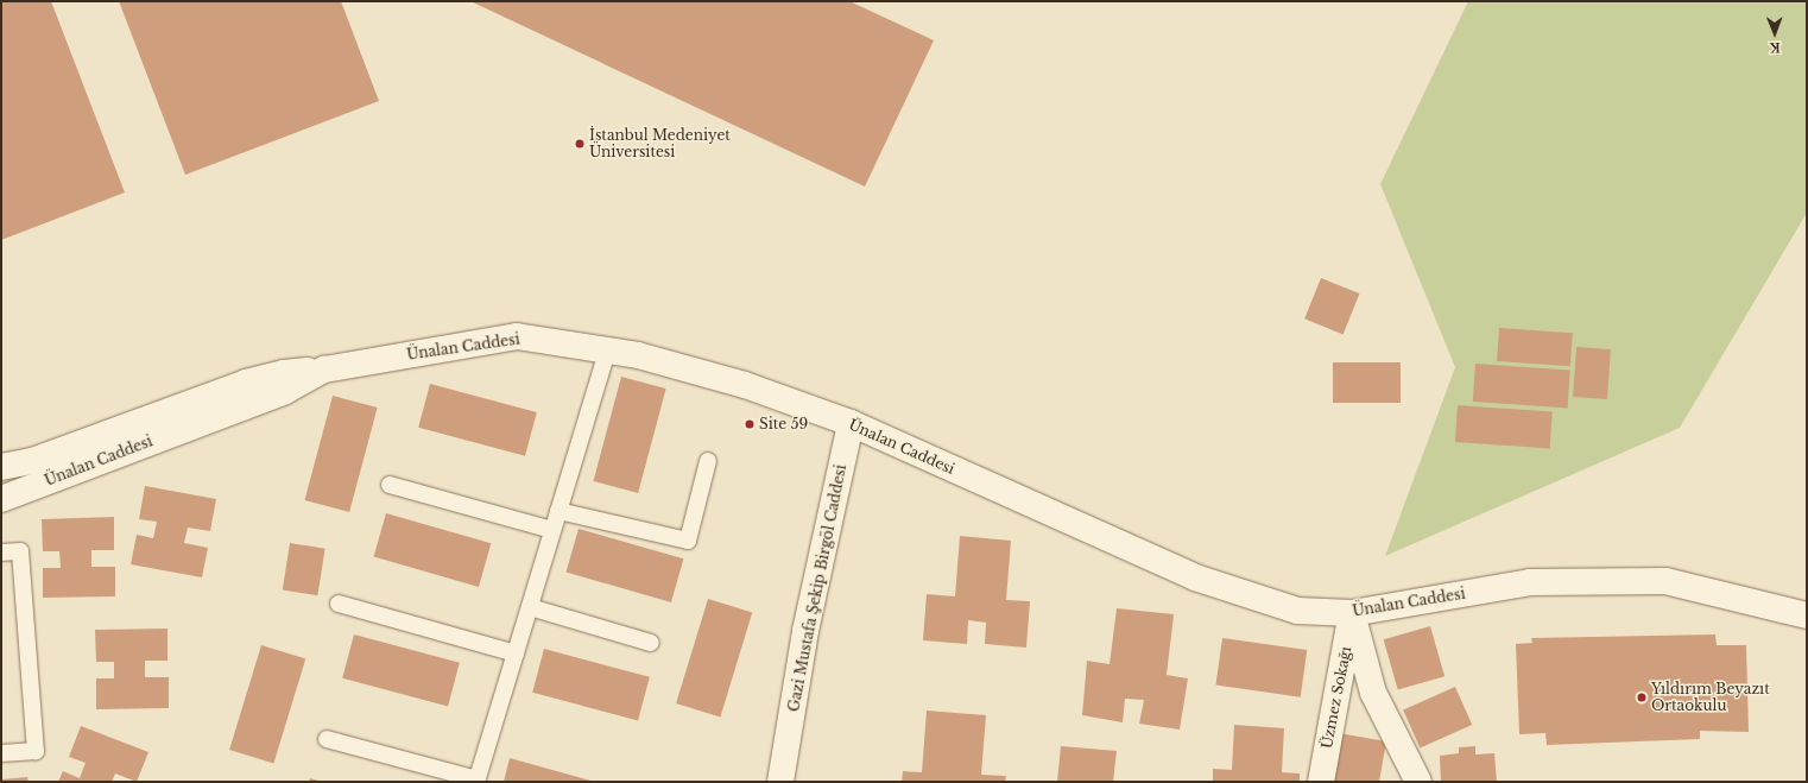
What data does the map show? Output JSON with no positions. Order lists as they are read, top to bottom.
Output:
{
  "streets": {
    "street": ["Ünalan Caddesi", "Gazi Mustafa Şekip Birgöl Caddesi", "Üzmez Sokağı"]
  },
  "crossings": [
    ["Ünalan Caddesi", "Gazi Mustafa Şekip Birgöl Caddesi"],
    ["Ünalan Caddesi", "Üzmez Sokağı"]
  ],
  "places": ["İstanbul Medeniyet Üniversitesi", "Site 59", "Yıldırım Beyazıt Ortaokulu"],
  "north": "bottom"
}
